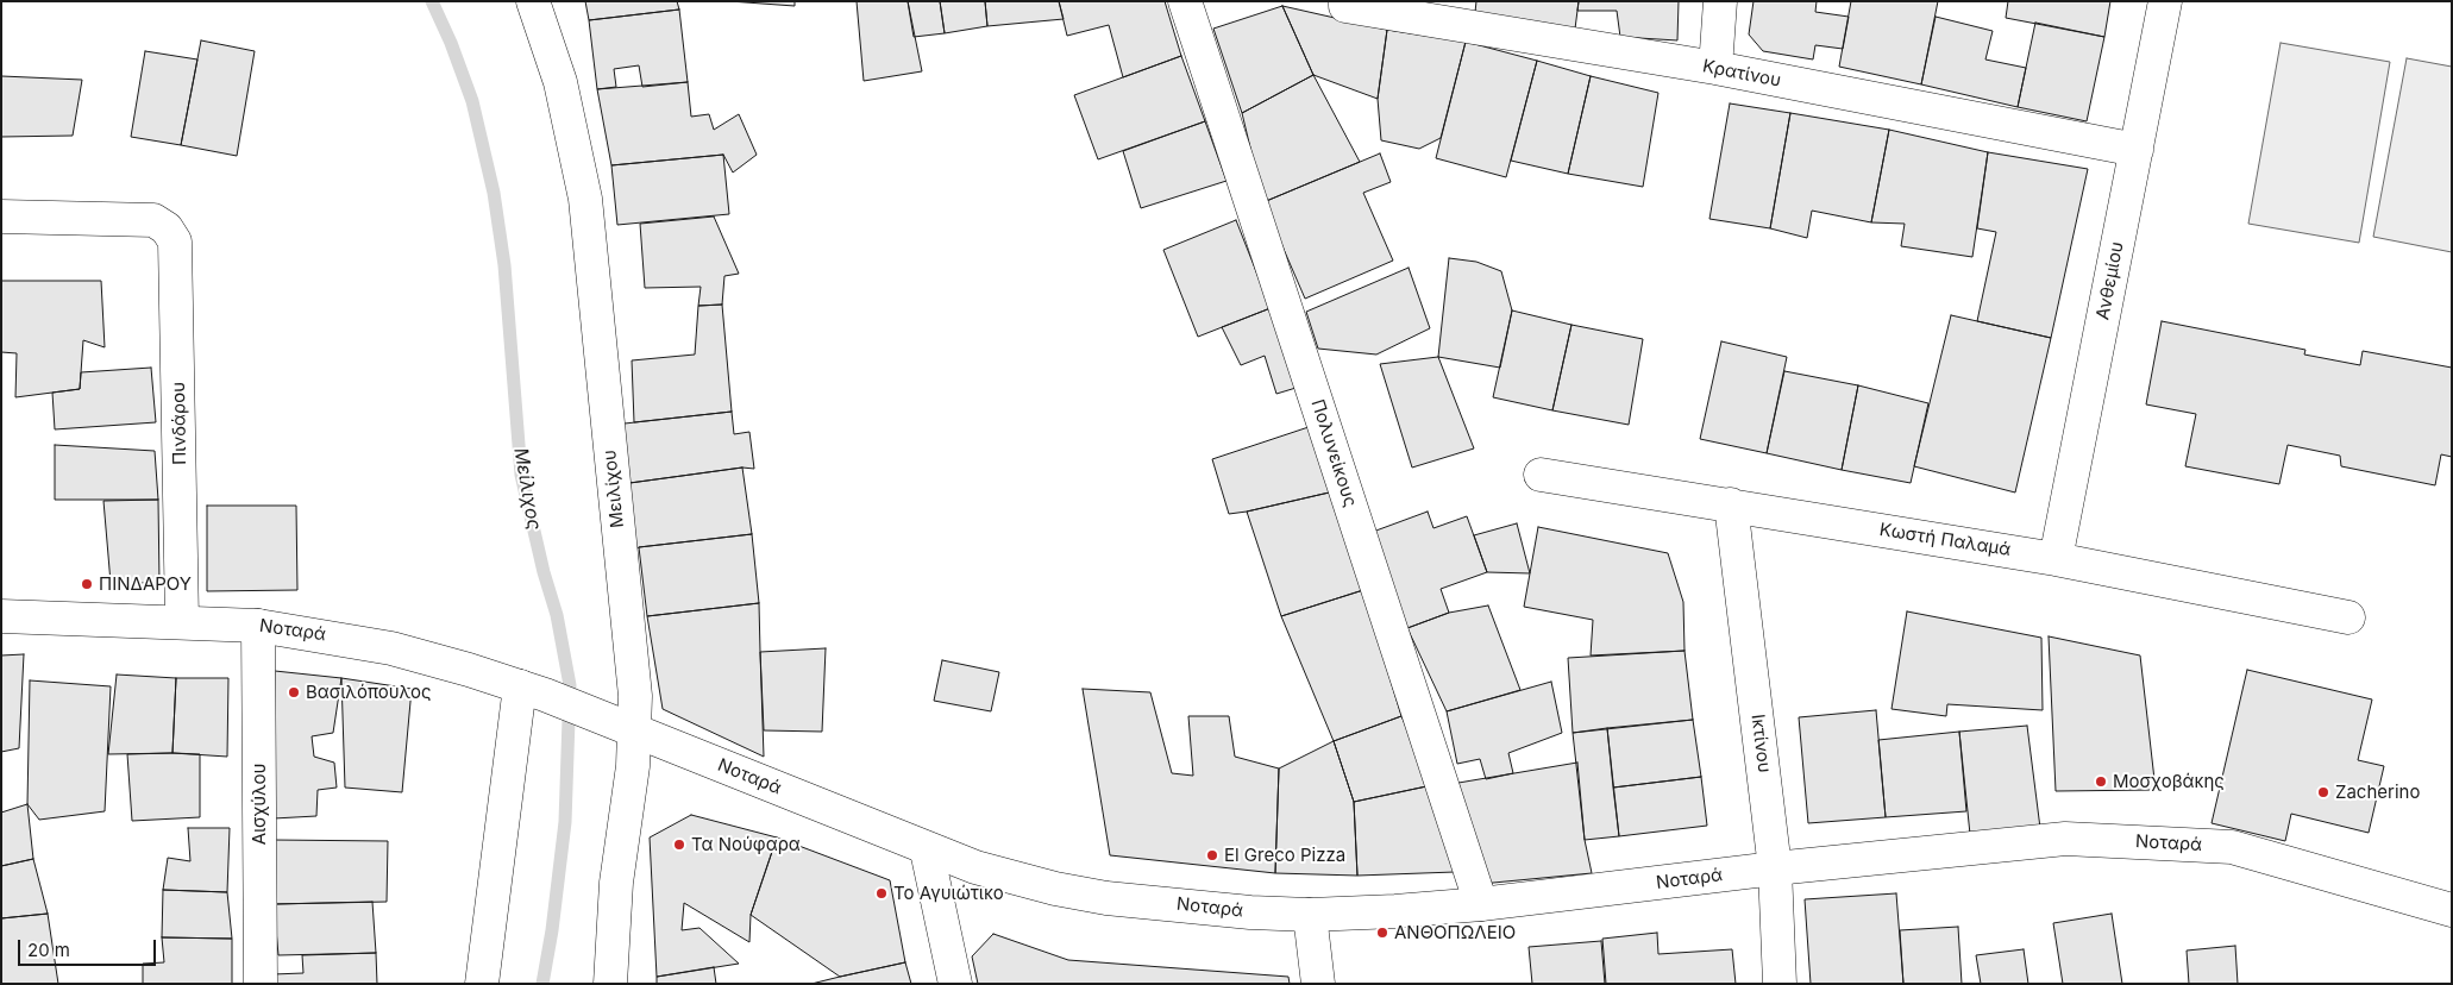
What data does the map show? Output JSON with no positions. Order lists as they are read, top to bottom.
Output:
{
  "streets": {
    "street": [
      "Κρατίνου",
      "Ανθεμίου",
      "Πινδάρου",
      "Πολυνείκους",
      "Μειλίχου",
      "Κωστή Παλαμά",
      "Νοταρά",
      "Ικτίνου",
      "Αισχύλου"
    ]
  },
  "crossings": [
    ["Κρατίνου", "Ανθεμίου"],
    ["Ανθεμίου", "Κωστή Παλαμά"],
    ["Πινδάρου", "Νοταρά"],
    ["Πολυνείκους", "Νοταρά"],
    ["Μειλίχου", "Νοταρά"],
    ["Κωστή Παλαμά", "Ικτίνου"],
    ["Νοταρά", "Ικτίνου"],
    ["Νοταρά", "Αισχύλου"]
  ],
  "water": ["Μείλιχος"],
  "places": [
    "ΠΙΝΔΑΡΟΥ",
    "Βασιλόπουλος",
    "Μοσχοβάκης",
    "Zacherino",
    "Τα Νούφαρα",
    "El Greco Pizza",
    "Το Αγυιώτικο",
    "ΑΝΘΟΠΩΛΕΙΟ"
  ],
  "scale_bar": "20 m"
}
